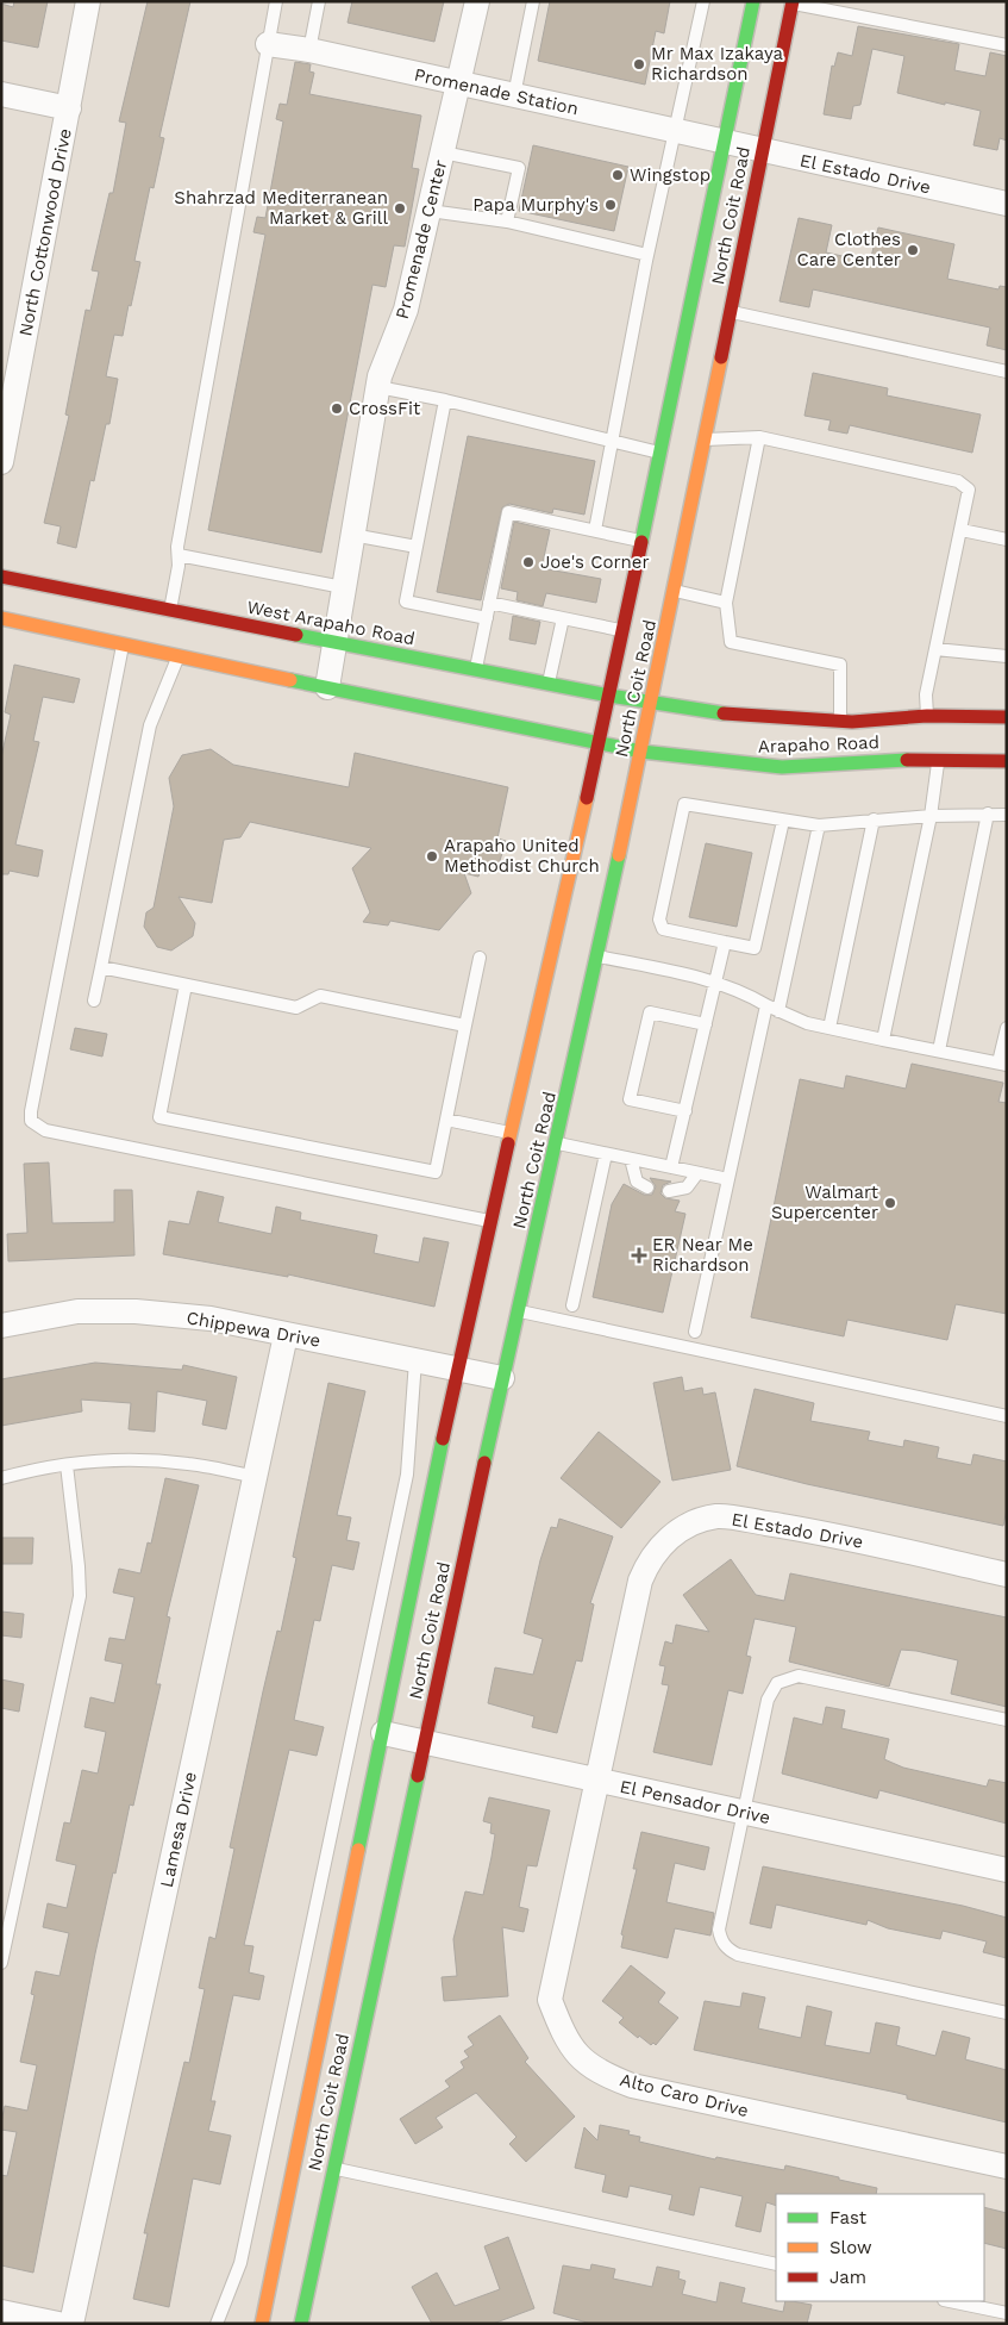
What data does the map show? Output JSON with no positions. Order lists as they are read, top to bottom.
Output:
{
  "streets": {
    "main road": ["North Coit Road", "West Arapaho Road", "Arapaho Road"],
    "street": [
      "Promenade Station",
      "El Estado Drive",
      "North Cottonwood Drive",
      "Promenade Center",
      "Chippewa Drive",
      "El Pensador Drive",
      "Lamesa Drive",
      "Alto Caro Drive"
    ]
  },
  "crossings": [
    ["Promenade Station", "El Estado Drive"],
    ["Promenade Station", "North Coit Road"],
    ["Promenade Station", "Promenade Center"],
    ["El Estado Drive", "North Coit Road"],
    ["El Estado Drive", "El Pensador Drive"],
    ["El Estado Drive", "Alto Caro Drive"],
    ["North Coit Road", "West Arapaho Road"],
    ["North Coit Road", "Arapaho Road"],
    ["North Coit Road", "Chippewa Drive"],
    ["North Coit Road", "El Pensador Drive"],
    ["Promenade Center", "West Arapaho Road"],
    ["West Arapaho Road", "Arapaho Road"],
    ["Chippewa Drive", "Lamesa Drive"],
    ["El Pensador Drive", "Alto Caro Drive"]
  ],
  "places": {
    "other": [
      "Mr Max Izakaya Richardson",
      "Wingstop",
      "Papa Murphy's",
      "Shahrzad Mediterranean Market & Grill",
      "Clothes Care Center",
      "CrossFit",
      "Joe's Corner",
      "Arapaho United Methodist Church",
      "Walmart Supercenter"
    ],
    "health": ["ER Near Me Richardson"]
  },
  "legend": ["Fast", "Slow", "Jam"]
}
